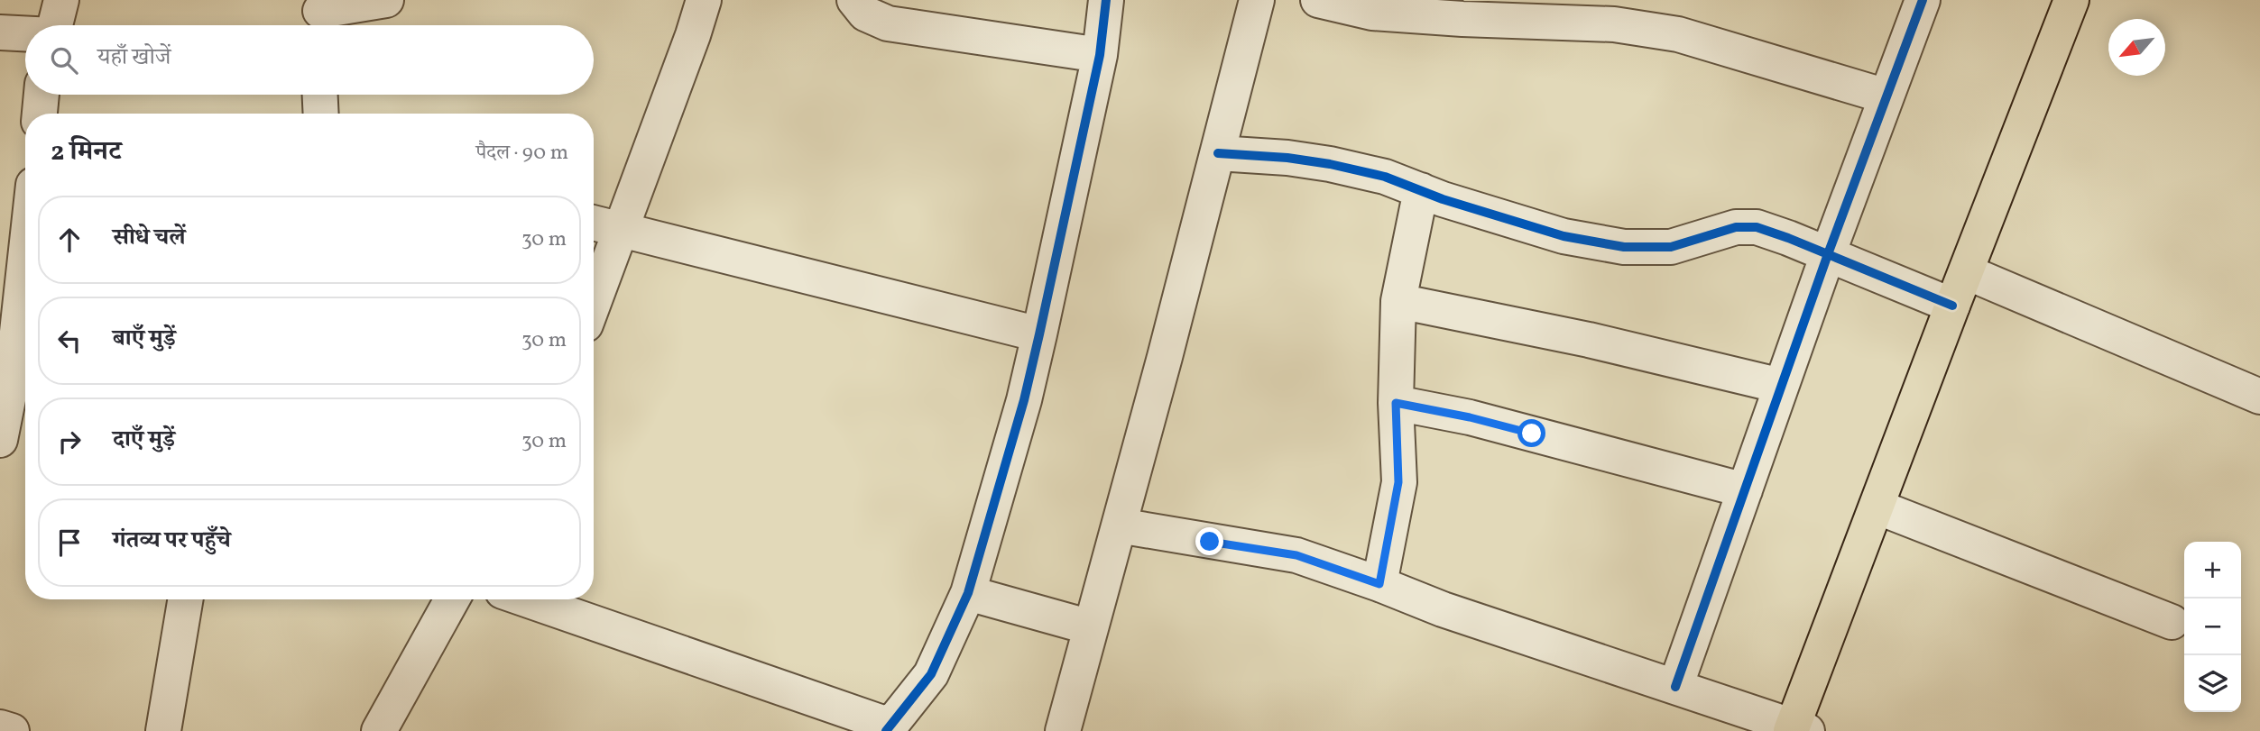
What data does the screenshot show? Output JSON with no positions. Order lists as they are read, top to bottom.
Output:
{
  "north": "bottom left",
  "page": {
    "search": "यहाँ खोजें",
    "heading": ["2 मिनट", "पैदल · 90 m"],
    "list": [
      ["सीधे चलें", "30 m"],
      ["बाएँ मुड़ें", "30 m"],
      ["दाएँ मुड़ें", "30 m"],
      "गंतव्य पर पहुँचे"
    ],
    "map_buttons": ["+", "−"]
  }
}
